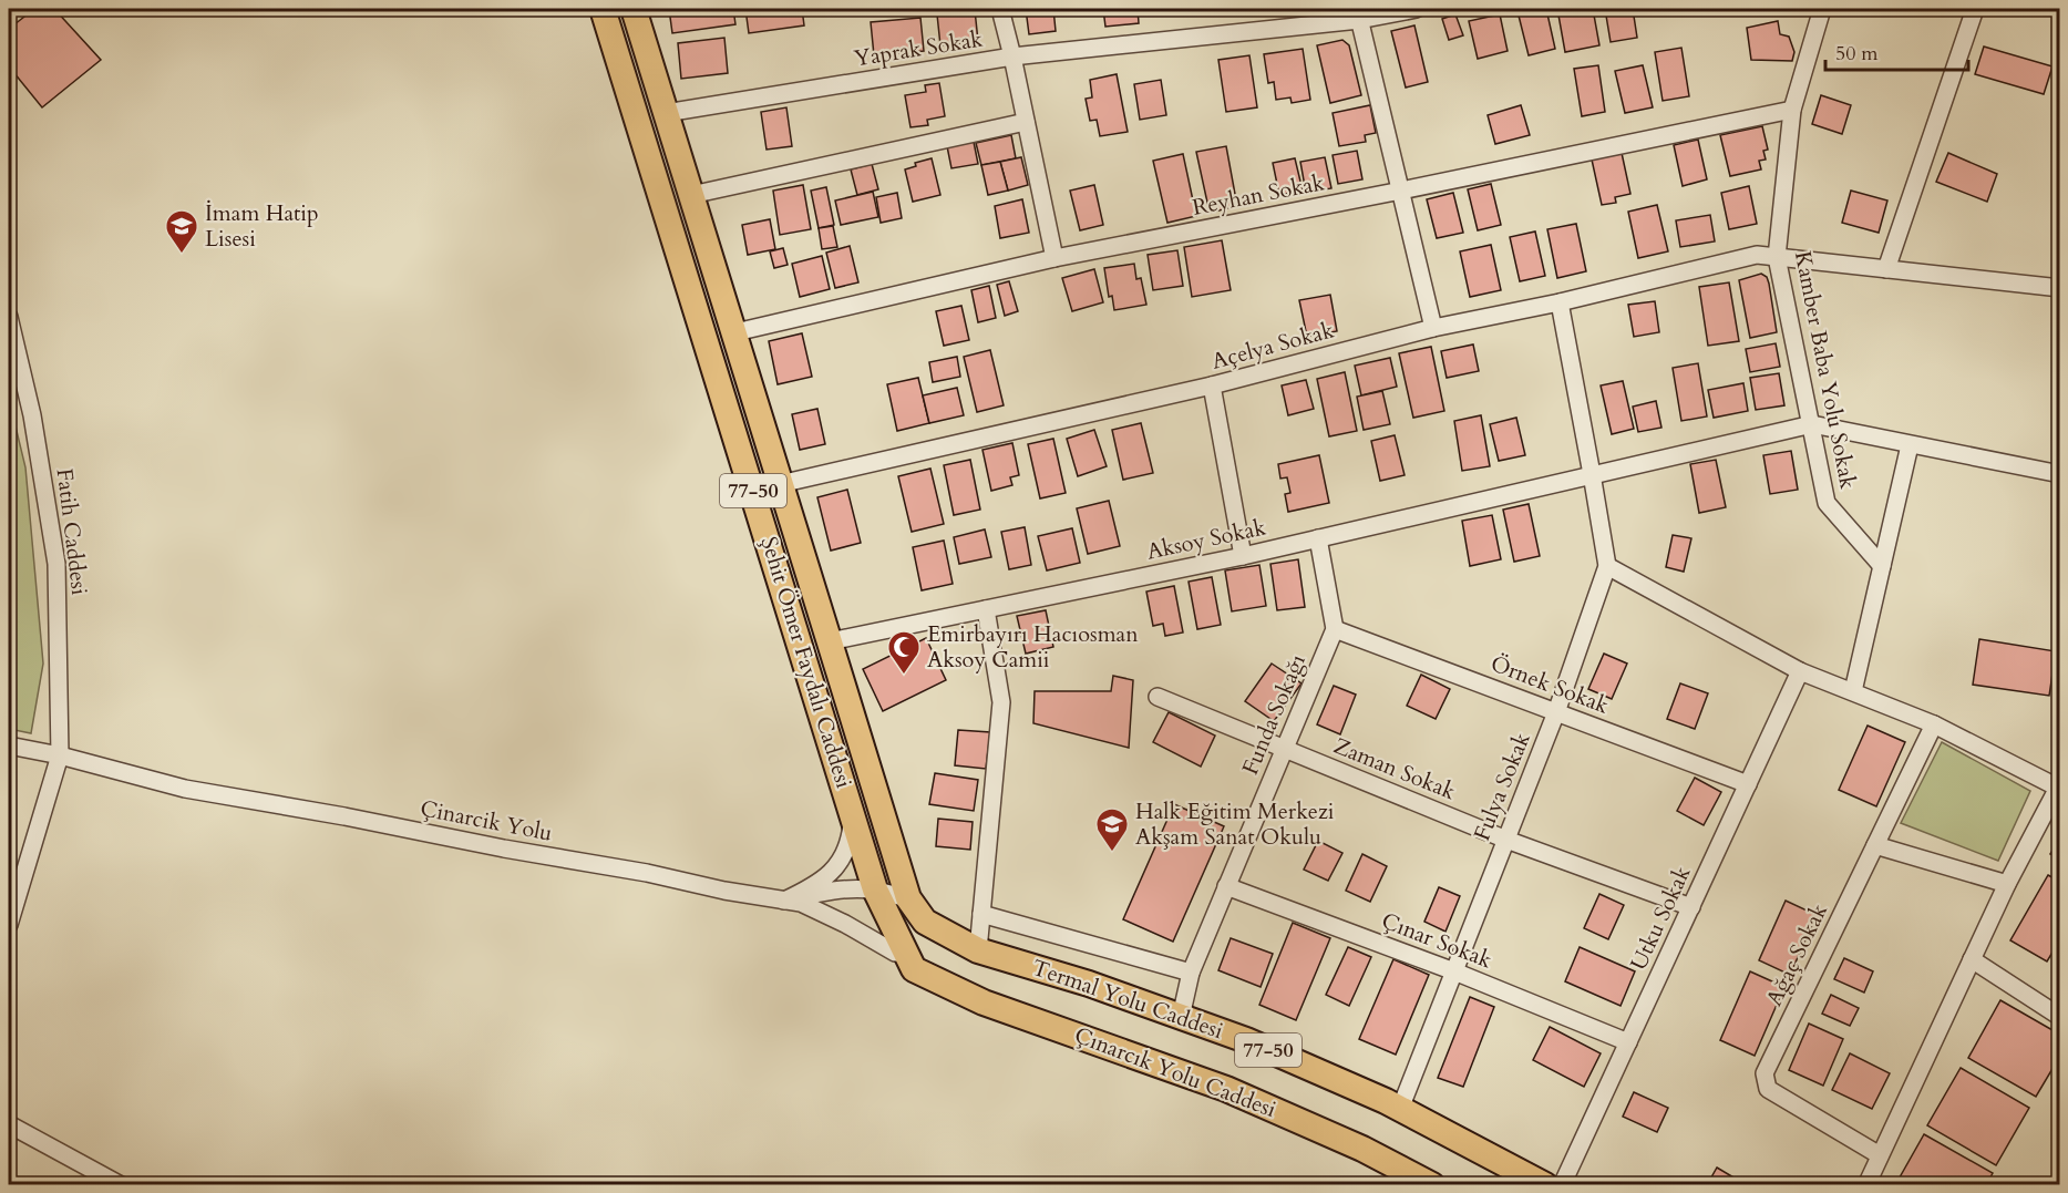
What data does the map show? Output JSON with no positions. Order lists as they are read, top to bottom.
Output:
{
  "streets": {
    "main road": [
      "77-50",
      "Şehit Ömer Faydalı Caddesi",
      "Termal Yolu Caddesi",
      "Çınarcık Yolu Caddesi"
    ],
    "street": [
      "Yaprak Sokak",
      "Reyhan Sokak",
      "Açelya Sokak",
      "Kamber Baba Yolu Sokak",
      "Fatih Caddesi",
      "Aksoy Sokak",
      "Örnek Sokak",
      "Funda Sokağı",
      "Zaman Sokak",
      "Fulya Sokak",
      "Çinarcik Yolu",
      "Utku Sokak",
      "Çınar Sokak",
      "Ağaç Sokak"
    ]
  },
  "crossings": [
    ["Yaprak Sokak", "Şehit Ömer Faydalı Caddesi"],
    ["Reyhan Sokak", "Kamber Baba Yolu Sokak"],
    ["Reyhan Sokak", "Şehit Ömer Faydalı Caddesi"],
    ["Açelya Sokak", "Kamber Baba Yolu Sokak"],
    ["Açelya Sokak", "Şehit Ömer Faydalı Caddesi"],
    ["Açelya Sokak", "Fulya Sokak"],
    ["Kamber Baba Yolu Sokak", "Aksoy Sokak"],
    ["Fatih Caddesi", "Çinarcik Yolu"],
    ["Aksoy Sokak", "Şehit Ömer Faydalı Caddesi"],
    ["Aksoy Sokak", "Fulya Sokak"],
    ["Şehit Ömer Faydalı Caddesi", "Termal Yolu Caddesi"],
    ["Şehit Ömer Faydalı Caddesi", "Çınarcık Yolu Caddesi"],
    ["Örnek Sokak", "Funda Sokağı"],
    ["Örnek Sokak", "Fulya Sokak"],
    ["Örnek Sokak", "Utku Sokak"],
    ["Funda Sokağı", "Zaman Sokak"],
    ["Funda Sokağı", "Çınar Sokak"],
    ["Funda Sokağı", "Termal Yolu Caddesi"],
    ["Zaman Sokak", "Fulya Sokak"],
    ["Zaman Sokak", "Utku Sokak"],
    ["Fulya Sokak", "Çınar Sokak"],
    ["Fulya Sokak", "Termal Yolu Caddesi"],
    ["Utku Sokak", "Çınar Sokak"]
  ],
  "places": {
    "school or university": ["İmam Hatip Lisesi", "Halk Eğitim Merkezi Akşam Sanat Okulu"],
    "mosque": ["Emirbayırı Hacıosman Aksoy Camii"]
  },
  "scale_bar": "50 m"
}
